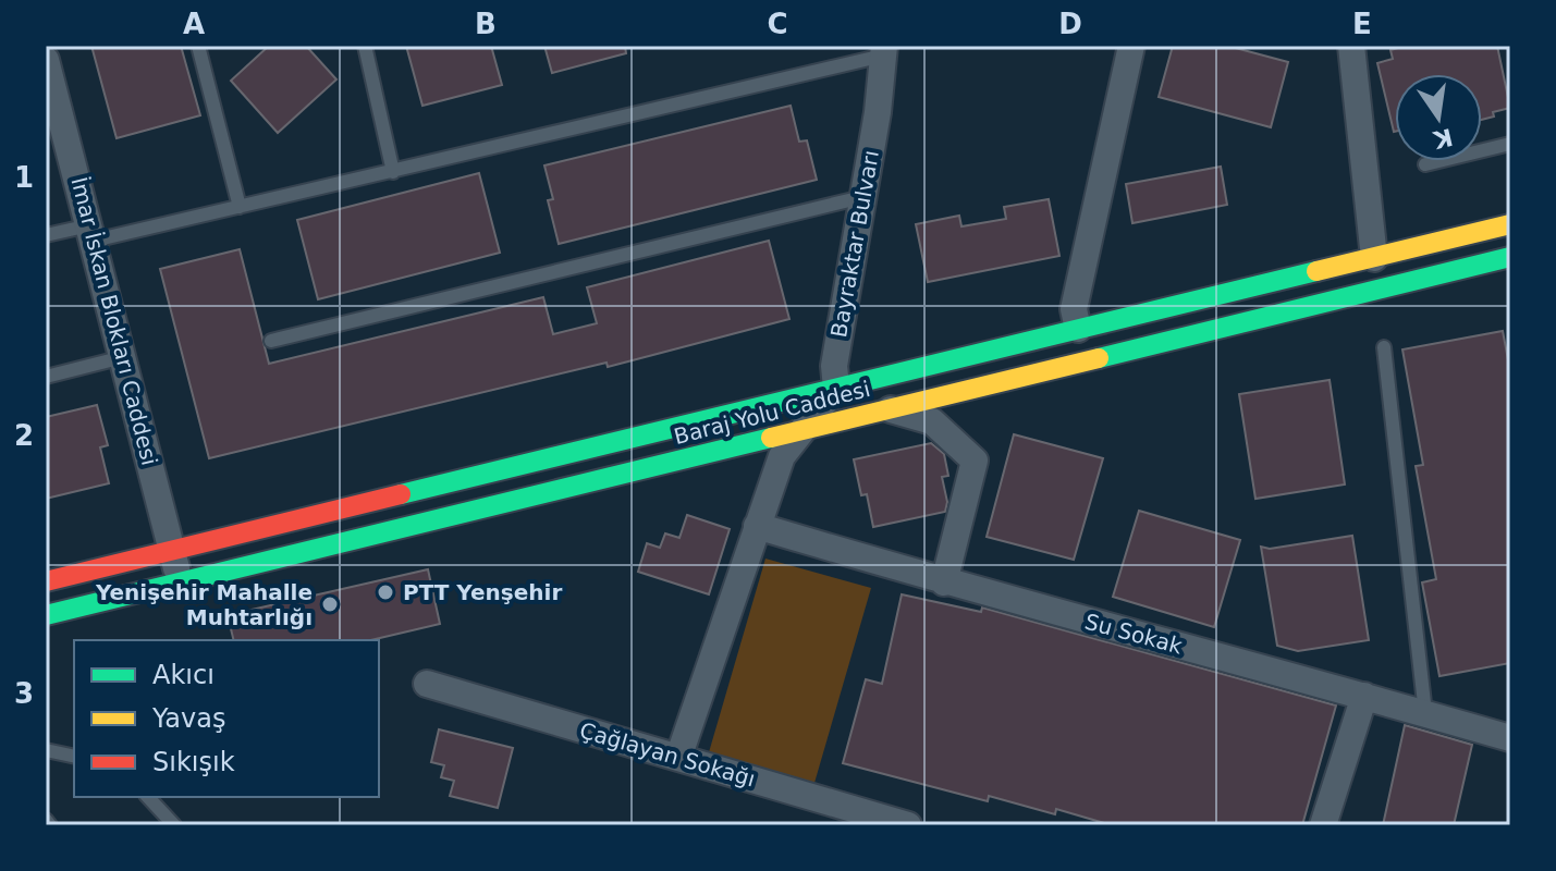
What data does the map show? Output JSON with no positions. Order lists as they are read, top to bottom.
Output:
{
  "streets": {
    "street": [
      "Bayraktar Bulvarı",
      "İmar İskan Blokları Caddesi",
      "Baraj Yolu Caddesi",
      "Su Sokak",
      "Çağlayan Sokağı"
    ]
  },
  "crossings": [
    ["Bayraktar Bulvarı", "Baraj Yolu Caddesi"],
    ["İmar İskan Blokları Caddesi", "Baraj Yolu Caddesi"]
  ],
  "places": ["PTT Yenşehir", "Yenişehir Mahalle Muhtarlığı"],
  "legend": ["Akıcı", "Yavaş", "Sıkışık"],
  "north": "bottom",
  "grid": {
    "columns": [
      "A",
      "B",
      "C",
      "D",
      "E"
    ],
    "rows": ["1", "2", "3"]
  }
}
